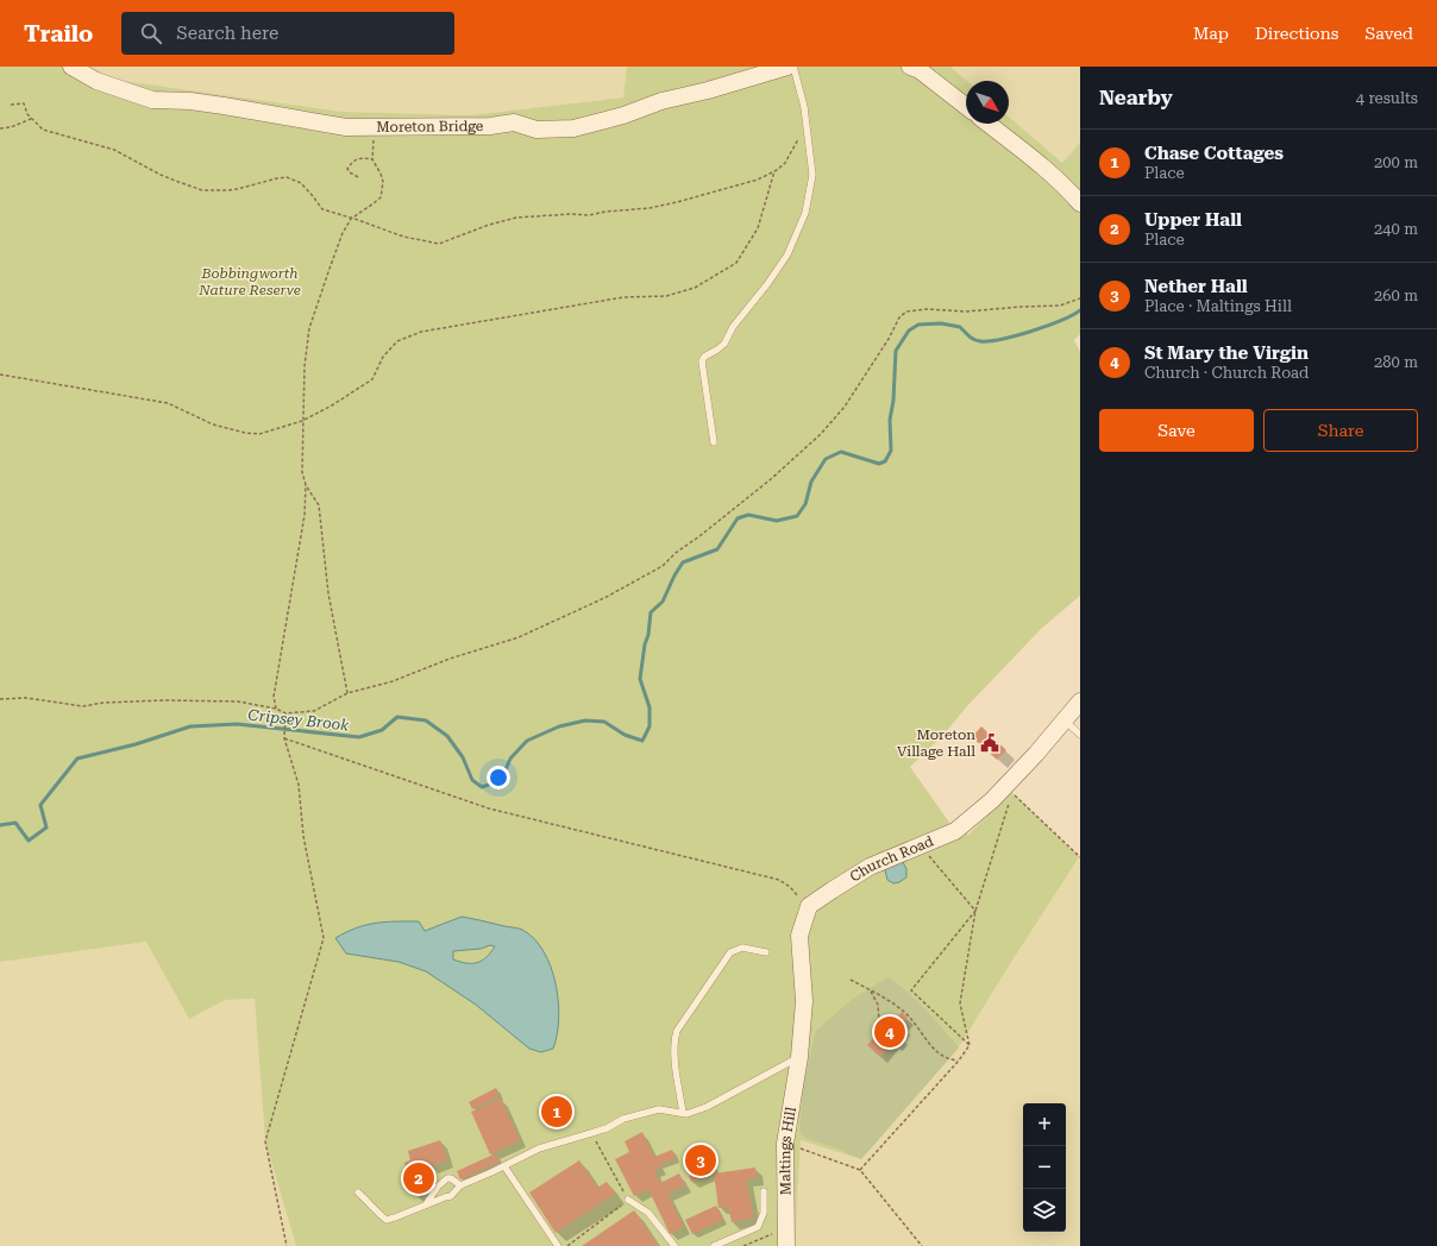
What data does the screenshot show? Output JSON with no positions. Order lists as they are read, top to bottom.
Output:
{
  "streets": {
    "street": ["Moreton Bridge", "Church Road", "Maltings Hill"]
  },
  "water": ["Cripsey Brook"],
  "parks": ["Bobbingworth Nature Reserve"],
  "places": {
    "public building": ["Moreton Village Hall"]
  },
  "north": "bottom right",
  "page": {
    "header": "Trailo",
    "search": "Search here",
    "nav": ["Map", "Directions", "Saved"],
    "heading": ["Nearby", "4 results"],
    "list": [
      {
        "mark": "1",
        "name": "Chase Cottages",
        "note": "Place",
        "value": "200 m"
      },
      {
        "mark": "2",
        "name": "Upper Hall",
        "note": "Place",
        "value": "240 m"
      },
      {
        "mark": "3",
        "name": "Nether Hall",
        "note": "Place · Maltings Hill",
        "value": "260 m"
      },
      {
        "mark": "4",
        "name": "St Mary the Virgin",
        "note": "Church · Church Road",
        "value": "280 m"
      }
    ],
    "buttons": ["Save", "Share"],
    "pins": [
      "4",
      "1",
      "3",
      "2"
    ],
    "map_buttons": ["+", "−"]
  }
}
